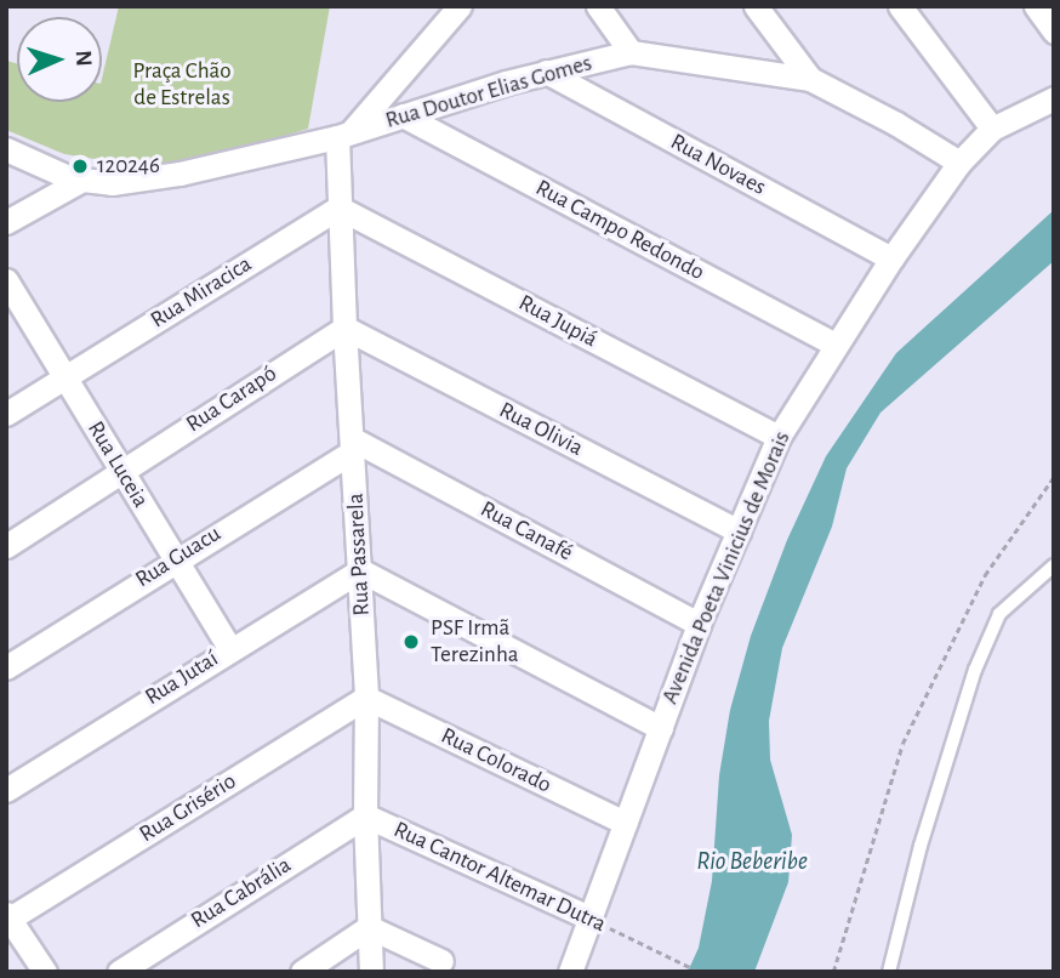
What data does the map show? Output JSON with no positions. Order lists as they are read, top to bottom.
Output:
{
  "streets": {
    "street": [
      "Rua Doutor Elias Gomes",
      "Rua Novaes",
      "Rua Campo Redondo",
      "Rua Miracica",
      "Rua Jupiá",
      "Rua Carapó",
      "Rua Olivia",
      "Rua Luceia",
      "Rua Canafé",
      "Rua Passarela",
      "Rua Guacu",
      "Avenida Poeta Vinicius de Morais",
      "Rua Jutaí",
      "Rua Colorado",
      "Rua Grisério",
      "Rua Cantor Altemar Dutra",
      "Rua Cabrália"
    ]
  },
  "crossings": [
    ["Rua Doutor Elias Gomes", "Rua Novaes"],
    ["Rua Doutor Elias Gomes", "Rua Campo Redondo"],
    ["Rua Doutor Elias Gomes", "Rua Passarela"],
    ["Rua Doutor Elias Gomes", "Avenida Poeta Vinicius de Morais"],
    ["Rua Novaes", "Avenida Poeta Vinicius de Morais"],
    ["Rua Campo Redondo", "Avenida Poeta Vinicius de Morais"],
    ["Rua Miracica", "Rua Jupiá"],
    ["Rua Miracica", "Rua Luceia"],
    ["Rua Miracica", "Rua Passarela"],
    ["Rua Jupiá", "Rua Passarela"],
    ["Rua Jupiá", "Avenida Poeta Vinicius de Morais"],
    ["Rua Carapó", "Rua Olivia"],
    ["Rua Carapó", "Rua Luceia"],
    ["Rua Carapó", "Rua Passarela"],
    ["Rua Olivia", "Rua Passarela"],
    ["Rua Olivia", "Avenida Poeta Vinicius de Morais"],
    ["Rua Luceia", "Rua Guacu"],
    ["Rua Luceia", "Rua Jutaí"],
    ["Rua Canafé", "Rua Passarela"],
    ["Rua Canafé", "Rua Guacu"],
    ["Rua Canafé", "Avenida Poeta Vinicius de Morais"],
    ["Rua Passarela", "Rua Guacu"],
    ["Rua Passarela", "Rua Jutaí"],
    ["Rua Passarela", "Rua Colorado"],
    ["Rua Passarela", "Rua Grisério"],
    ["Rua Passarela", "Rua Cantor Altemar Dutra"],
    ["Rua Passarela", "Rua Cabrália"],
    ["Avenida Poeta Vinicius de Morais", "Rua Colorado"],
    ["Avenida Poeta Vinicius de Morais", "Rua Cantor Altemar Dutra"],
    ["Rua Colorado", "Rua Grisério"],
    ["Rua Cantor Altemar Dutra", "Rua Cabrália"]
  ],
  "water": ["Rio Beberibe"],
  "parks": ["Praça Chão de Estrelas"],
  "places": ["120246", "PSF Irmã Terezinha"],
  "north": "right"
}
